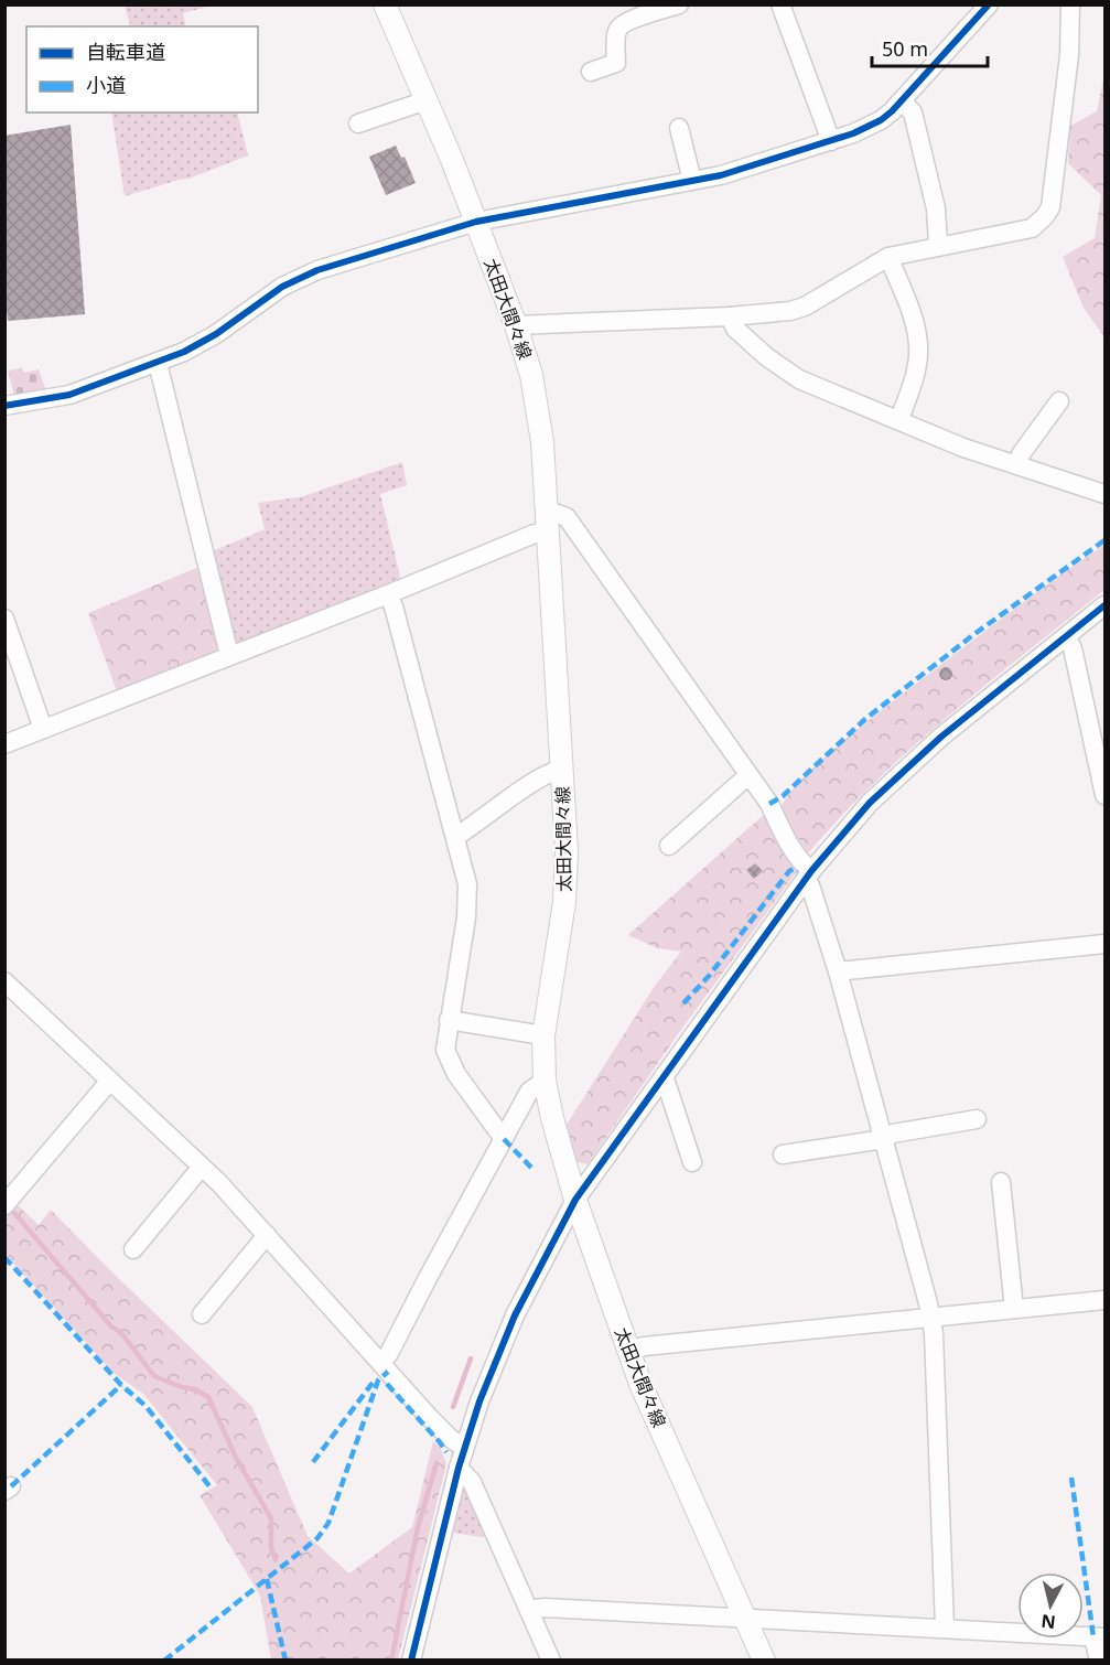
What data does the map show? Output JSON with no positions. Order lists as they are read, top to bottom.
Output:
{
  "streets": {
    "main road": ["太田大間々線"]
  },
  "legend": ["自転車道", "小道"],
  "scale_bar": "50 m",
  "north": "bottom"
}
